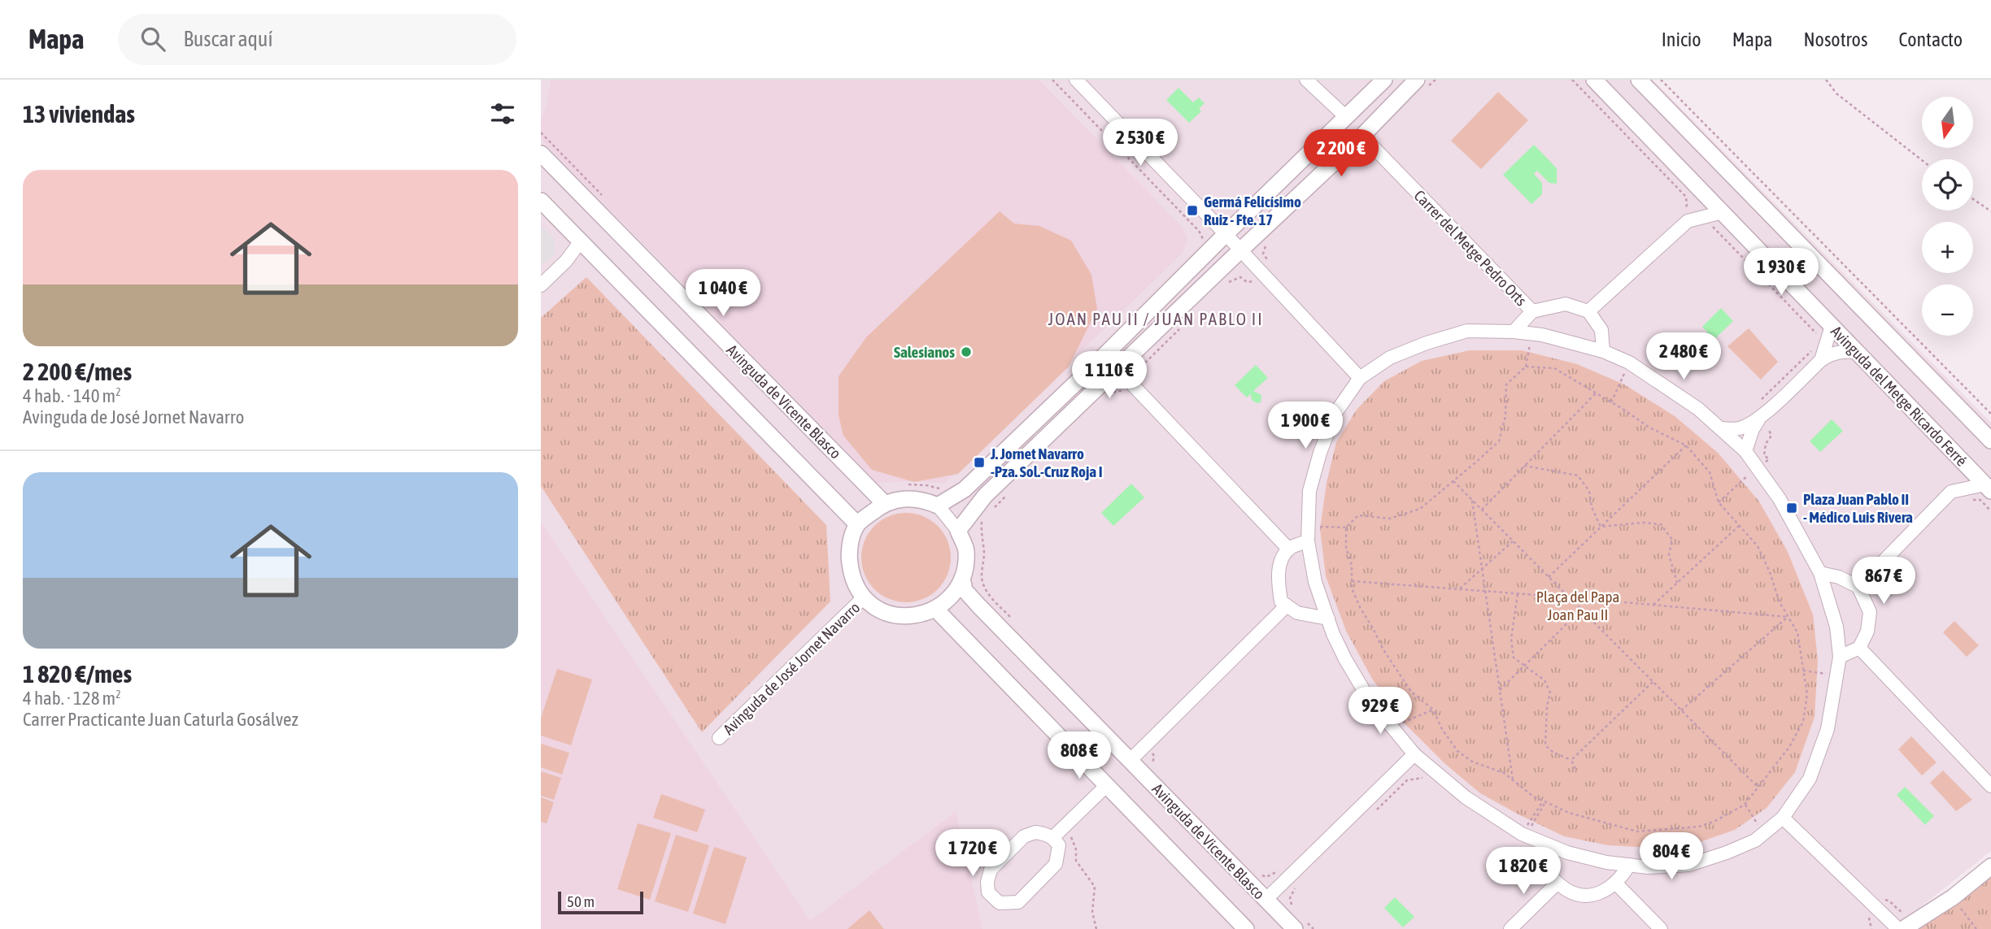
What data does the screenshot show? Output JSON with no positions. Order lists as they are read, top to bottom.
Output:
{
  "streets": {
    "street": [
      "Carrer del Metge Pedro Orts",
      "Avinguda del Metge Ricardo Ferré",
      "Avinguda de Vicente Blasco",
      "Avinguda de José Jornet Navarro"
    ]
  },
  "crossings": [
    ["Avinguda de Vicente Blasco", "Avinguda de José Jornet Navarro"]
  ],
  "districts": ["JOAN PAU II / JUAN PABLO II"],
  "parks": ["Plaça del Papa Joan Pau II"],
  "places": {
    "transit": ["Germá Felicísimo Ruiz - Fte. 17", "J. Jornet Navarro -Pza. Sol.-Cruz Roja I", "Plaza Juan Pablo II - Médico Luis Rivera"],
    "other": ["Salesianos"]
  },
  "scale_bar": "50 m",
  "north": "bottom",
  "page": {
    "header": "Mapa",
    "search": "Buscar aquí",
    "nav": [
      "Inicio",
      "Mapa",
      "Nosotros",
      "Contacto"
    ],
    "heading": "13 viviendas",
    "map_buttons": ["+", "−"],
    "price": [
      "2 530 €",
      "2 200 €",
      "1 930 €",
      "1 040 €",
      "2 480 €",
      "1 110 €",
      "1 900 €",
      "867 €",
      "929 €",
      "808 €",
      "1 720 €",
      "804 €",
      "1 820 €"
    ],
    "list": [
      {
        "name": "2 200 €/mes",
        "note": "4 hab. · 140 m² · Avinguda de José Jornet Navarro"
      },
      {
        "name": "1 820 €/mes",
        "note": "4 hab. · 128 m² · Carrer Practicante Juan Caturla Gosálvez"
      }
    ],
    "scale": "50 m"
  }
}
